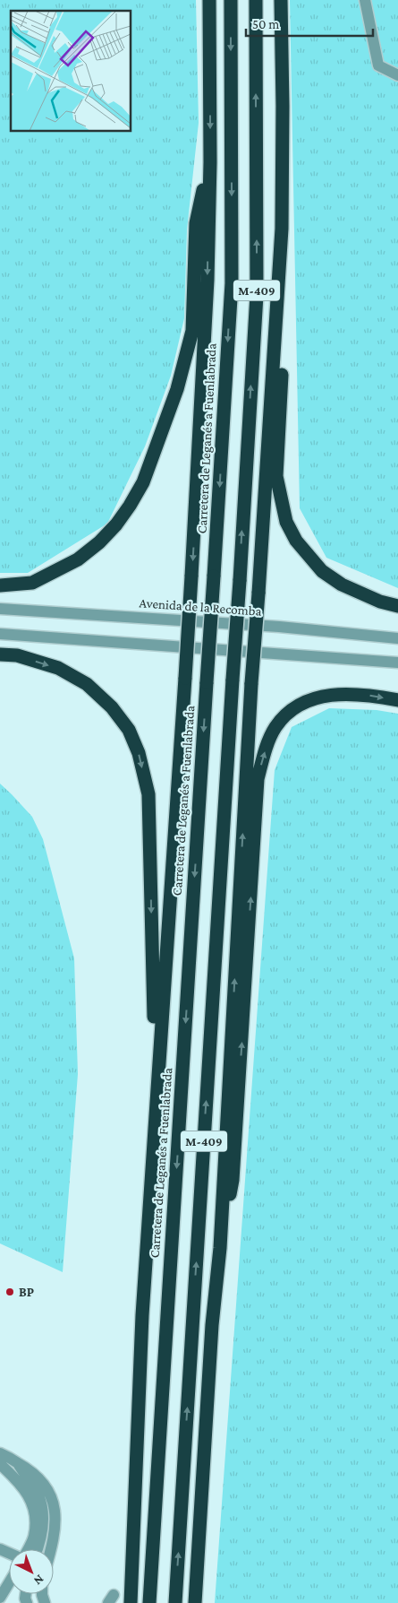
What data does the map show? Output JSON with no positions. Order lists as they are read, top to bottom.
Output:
{
  "streets": {
    "highway": ["M-409", "Carretera de Leganés a Fuenlabrada"],
    "street": ["Avenida de la Recomba"]
  },
  "places": ["BP"],
  "scale_bar": "50 m",
  "north": "bottom right"
}
